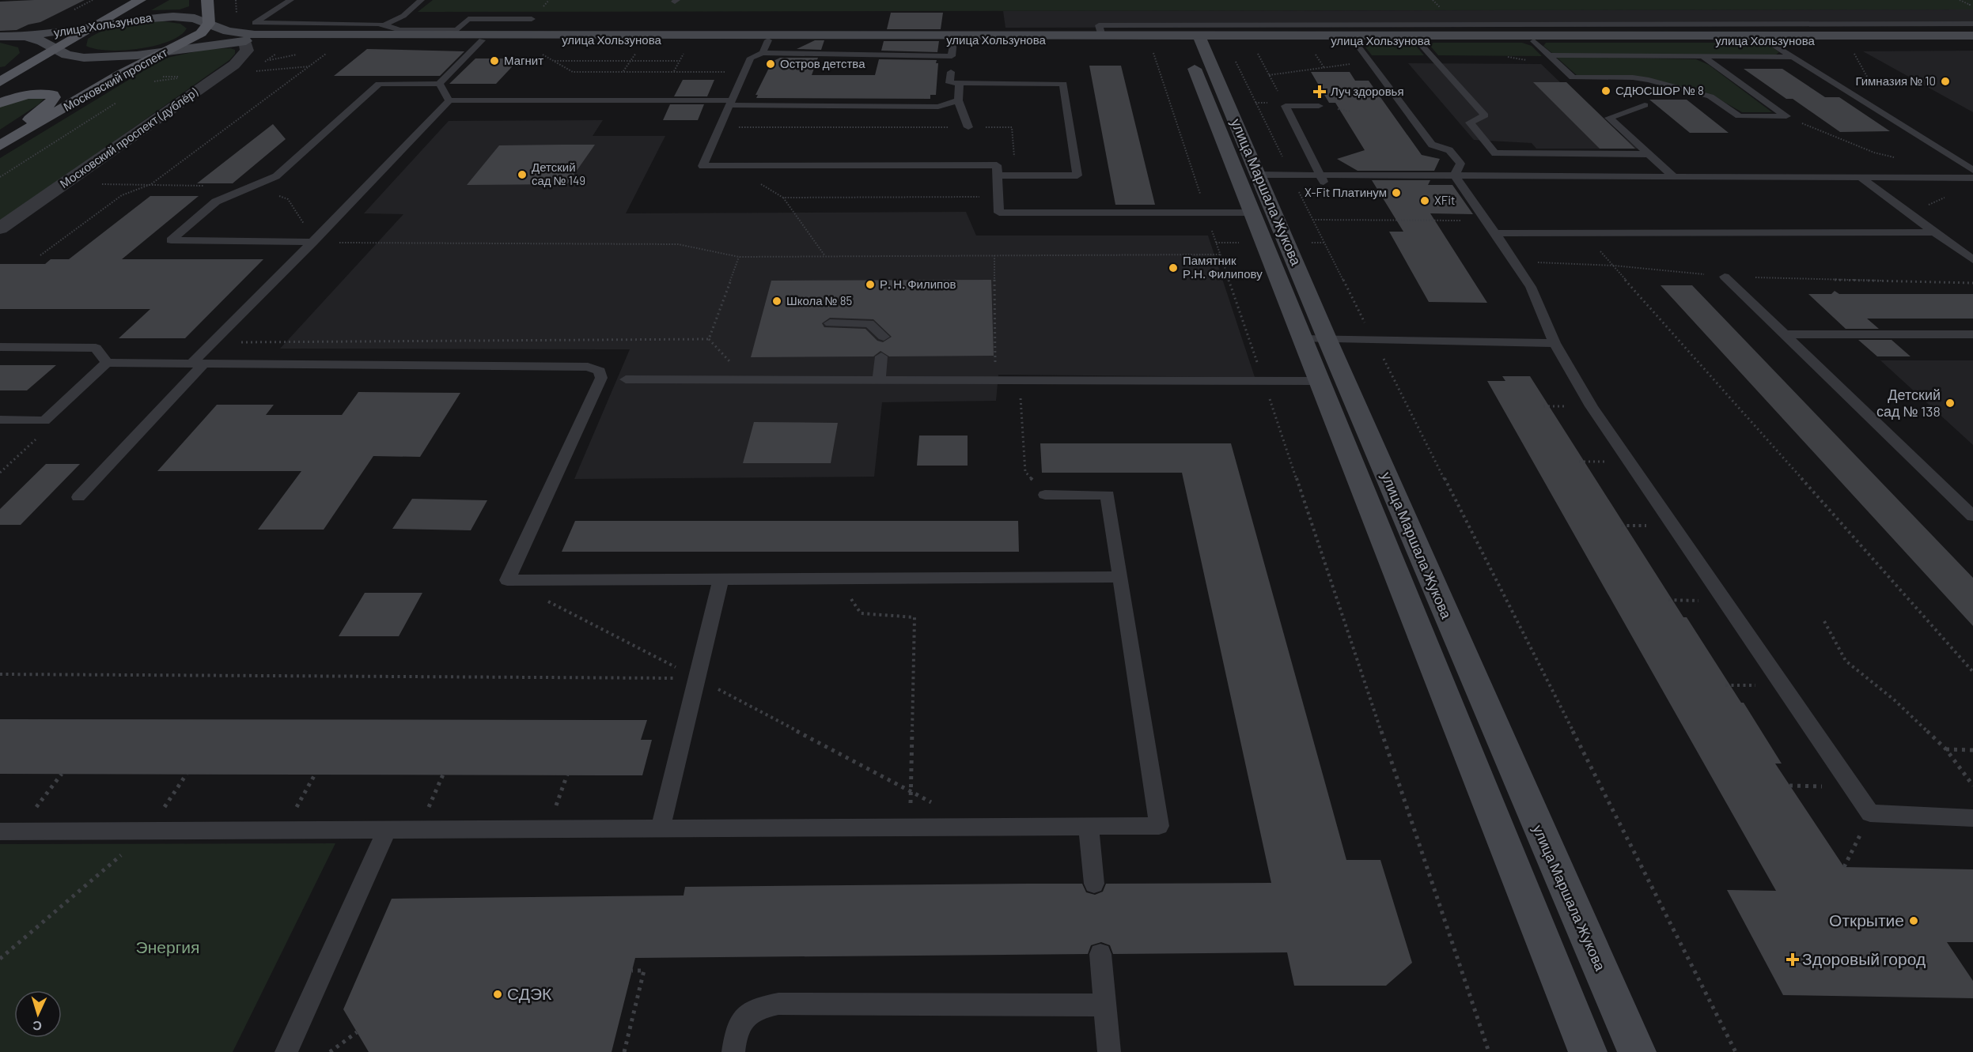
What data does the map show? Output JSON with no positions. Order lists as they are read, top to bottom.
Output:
{
  "streets": {
    "main road": ["улица Хользунова", "Московский проспект", "улица Маршала Жукова"],
    "street": ["Московский проспект (дублёр)"]
  },
  "crossings": [
    ["улица Хользунова", "Московский проспект"],
    ["улица Хользунова", "Московский проспект (дублёр)"],
    ["улица Хользунова", "улица Маршала Жукова"]
  ],
  "parks": ["Энергия"],
  "places": {
    "other": [
      "Магнит",
      "Остров детства",
      "Гимназия № 10",
      "СДЮСШОР № 8",
      "Детский сад № 149",
      "X-Fit Платинум",
      "XFit",
      "Памятник Р.Н. Филипову",
      "Р. Н. Филипов",
      "Школа № 85",
      "Детский сад № 138",
      "Открытие",
      "СДЭК"
    ],
    "health": ["Луч здоровья", "Здоровый город"]
  },
  "north": "bottom"
}
